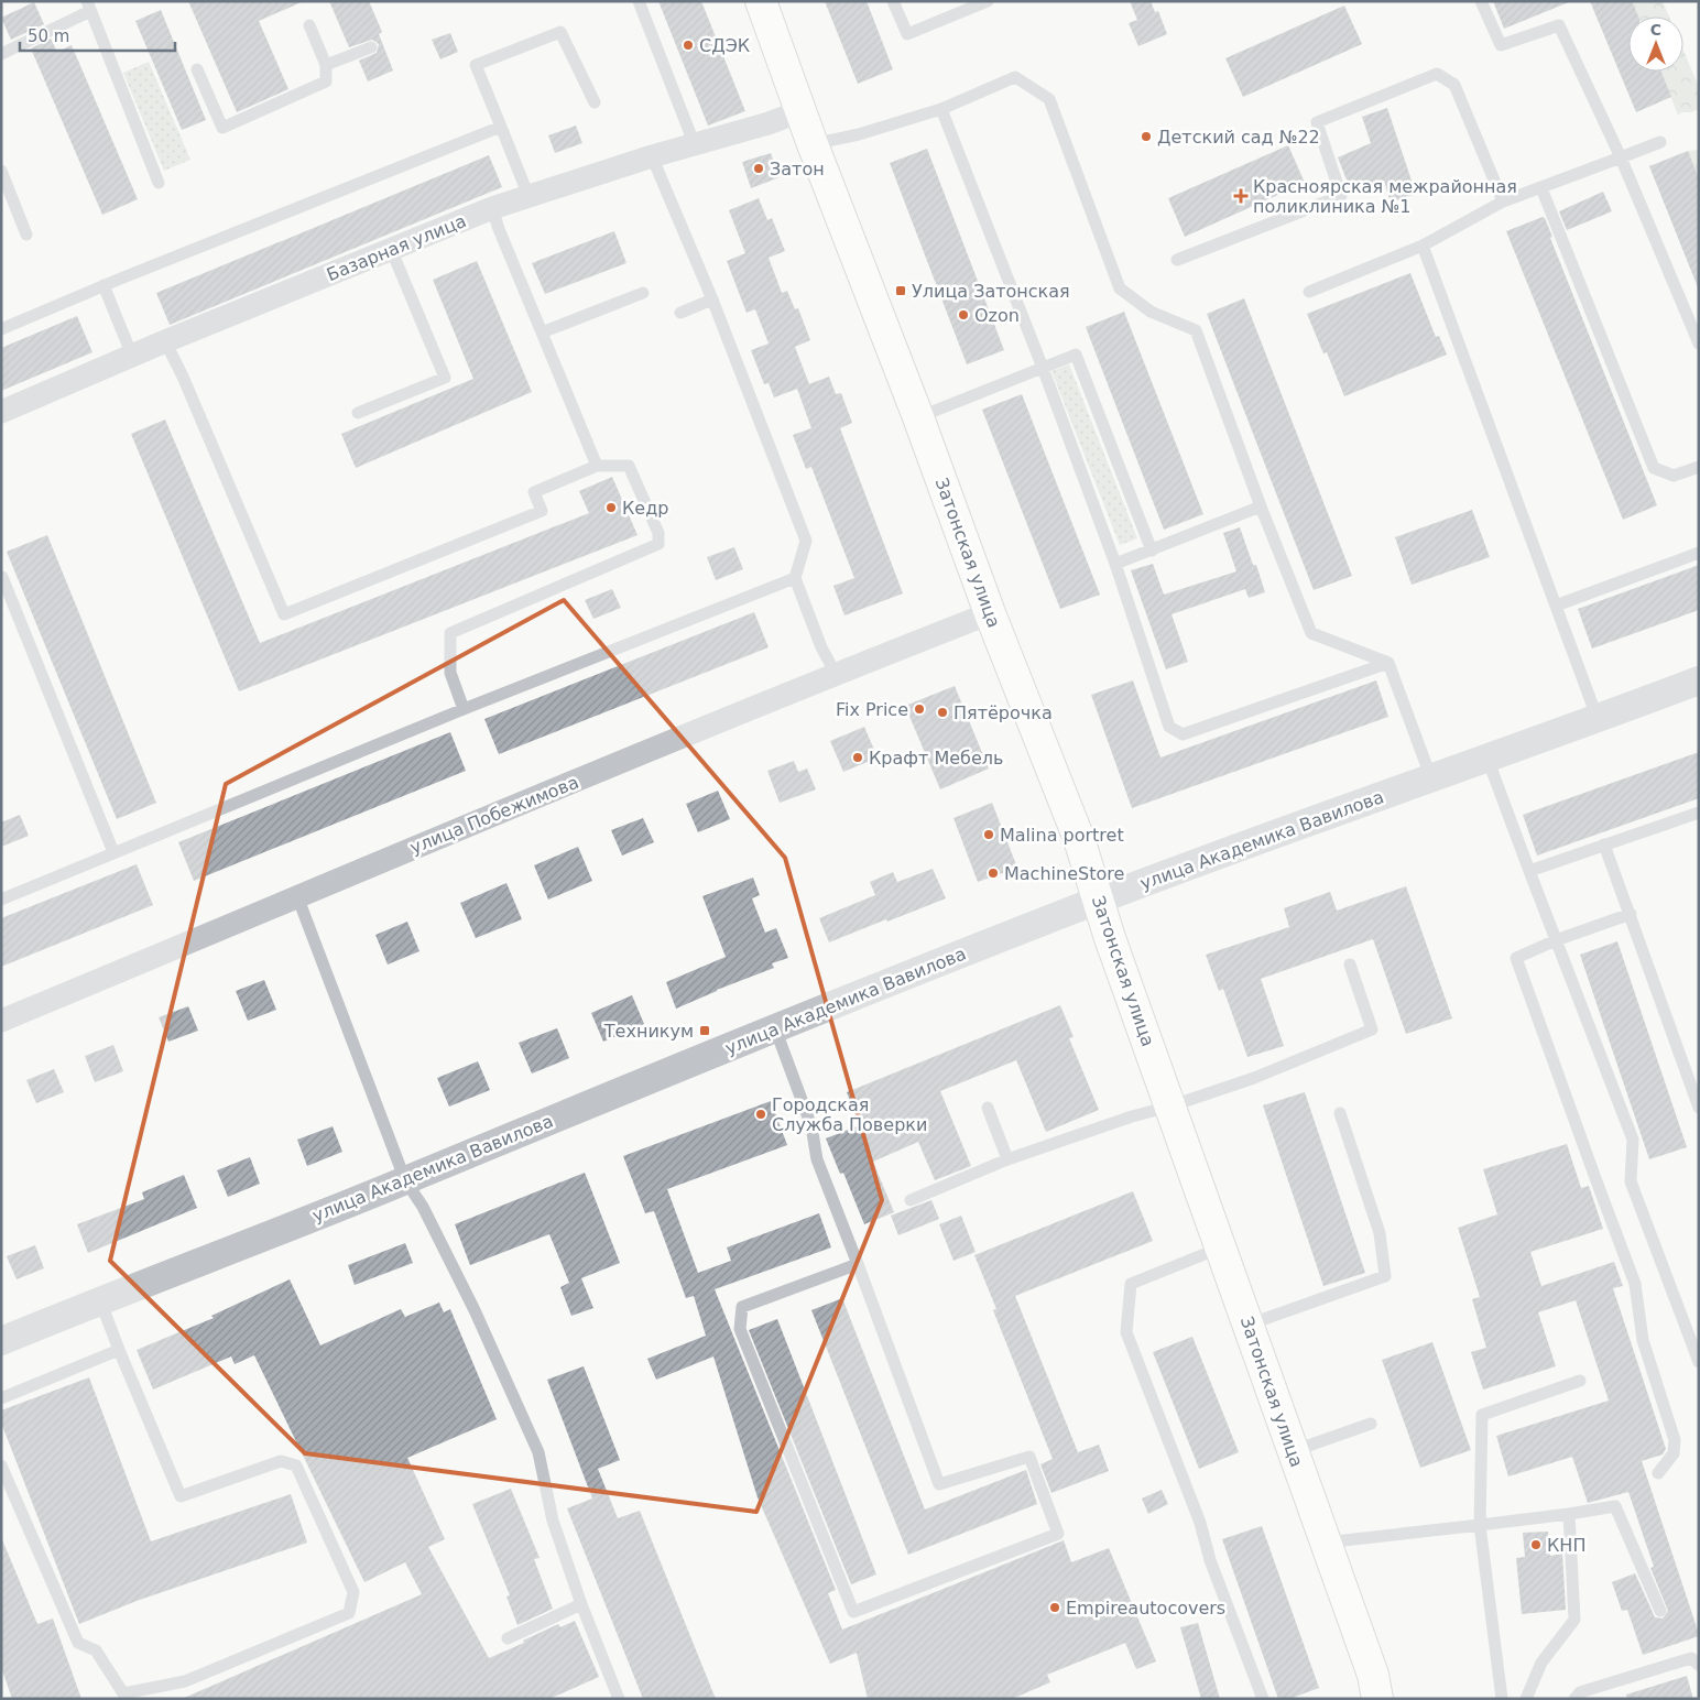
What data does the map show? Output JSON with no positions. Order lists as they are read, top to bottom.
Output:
{
  "streets": {
    "main road": ["Затонская улица"],
    "street": ["Базарная улица", "улица Побежимова", "улица Академика Вавилова"]
  },
  "crossings": [
    ["Базарная улица", "Затонская улица"],
    ["Затонская улица", "улица Побежимова"],
    ["Затонская улица", "улица Академика Вавилова"]
  ],
  "places": {
    "other": [
      "СДЭК",
      "Детский сад №22",
      "Затон",
      "Ozon",
      "Кедр",
      "Fix Price",
      "Пятёрочка",
      "Крафт Мебель",
      "Malina portret",
      "MachineStore",
      "Городская Служба Поверки",
      "КНП",
      "Empireautocovers"
    ],
    "health": ["Красноярская межрайонная поликлиника №1"],
    "transit": ["Улица Затонская", "Техникум"]
  },
  "scale_bar": "50 m",
  "north": "top"
}
